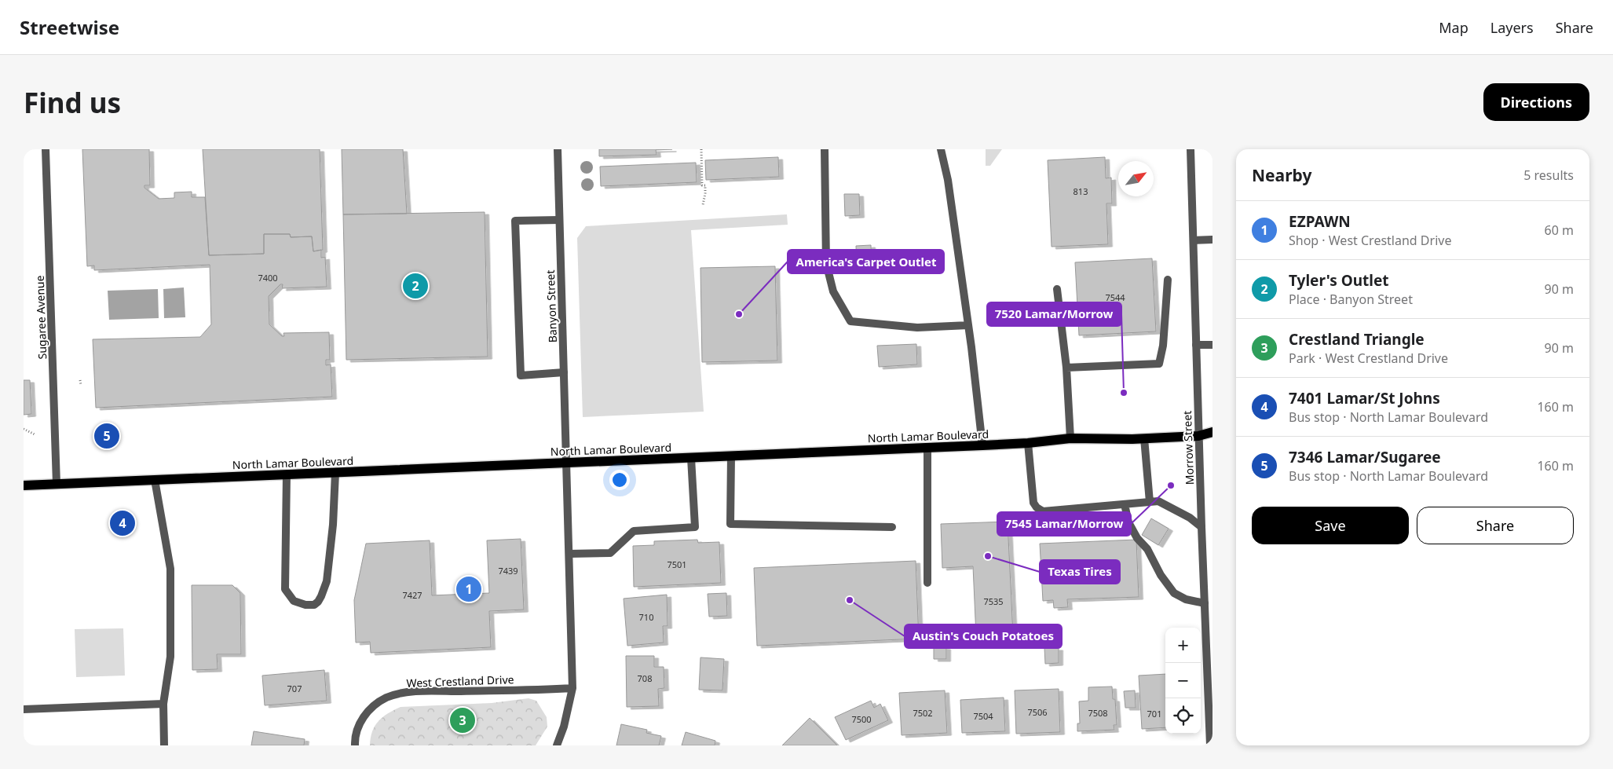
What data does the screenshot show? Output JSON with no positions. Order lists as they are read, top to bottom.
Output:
{
  "streets": {
    "main road": ["North Lamar Boulevard"],
    "street": [
      "Banyon Street",
      "Sugaree Avenue",
      "Morrow Street",
      "West Crestland Drive"
    ]
  },
  "crossings": [
    ["Banyon Street", "North Lamar Boulevard"],
    ["Sugaree Avenue", "North Lamar Boulevard"],
    ["North Lamar Boulevard", "Morrow Street"]
  ],
  "places": [
    "America's Carpet Outlet",
    "7520 Lamar/Morrow",
    "7545 Lamar/Morrow",
    "Texas Tires",
    "Austin's Couch Potatoes"
  ],
  "house_numbers": [
    "813",
    "7400",
    "7544",
    "7501",
    "7439",
    "7427",
    "7535",
    "710",
    "708",
    "707",
    "7506",
    "7502",
    "7508",
    "701",
    "7504",
    "7500"
  ],
  "north": "top right",
  "page": {
    "header": "Streetwise",
    "nav": ["Map", "Layers", "Share"],
    "buttons": [
      "Directions",
      ["Save", "Share"]
    ],
    "title": "Find us",
    "heading": ["Nearby", "5 results"],
    "list": [
      {
        "mark": "1",
        "name": "EZPAWN",
        "note": "Shop · West Crestland Drive",
        "value": "60 m"
      },
      {
        "mark": "2",
        "name": "Tyler's Outlet",
        "note": "Place · Banyon Street",
        "value": "90 m"
      },
      {
        "mark": "3",
        "name": "Crestland Triangle",
        "note": "Park · West Crestland Drive",
        "value": "90 m"
      },
      {
        "mark": "4",
        "name": "7401 Lamar/St Johns",
        "note": "Bus stop · North Lamar Boulevard",
        "value": "160 m"
      },
      {
        "mark": "5",
        "name": "7346 Lamar/Sugaree",
        "note": "Bus stop · North Lamar Boulevard",
        "value": "160 m"
      }
    ],
    "pins": [
      "2",
      "5",
      "4",
      "1",
      "3"
    ],
    "map_buttons": ["+", "−"]
  }
}
